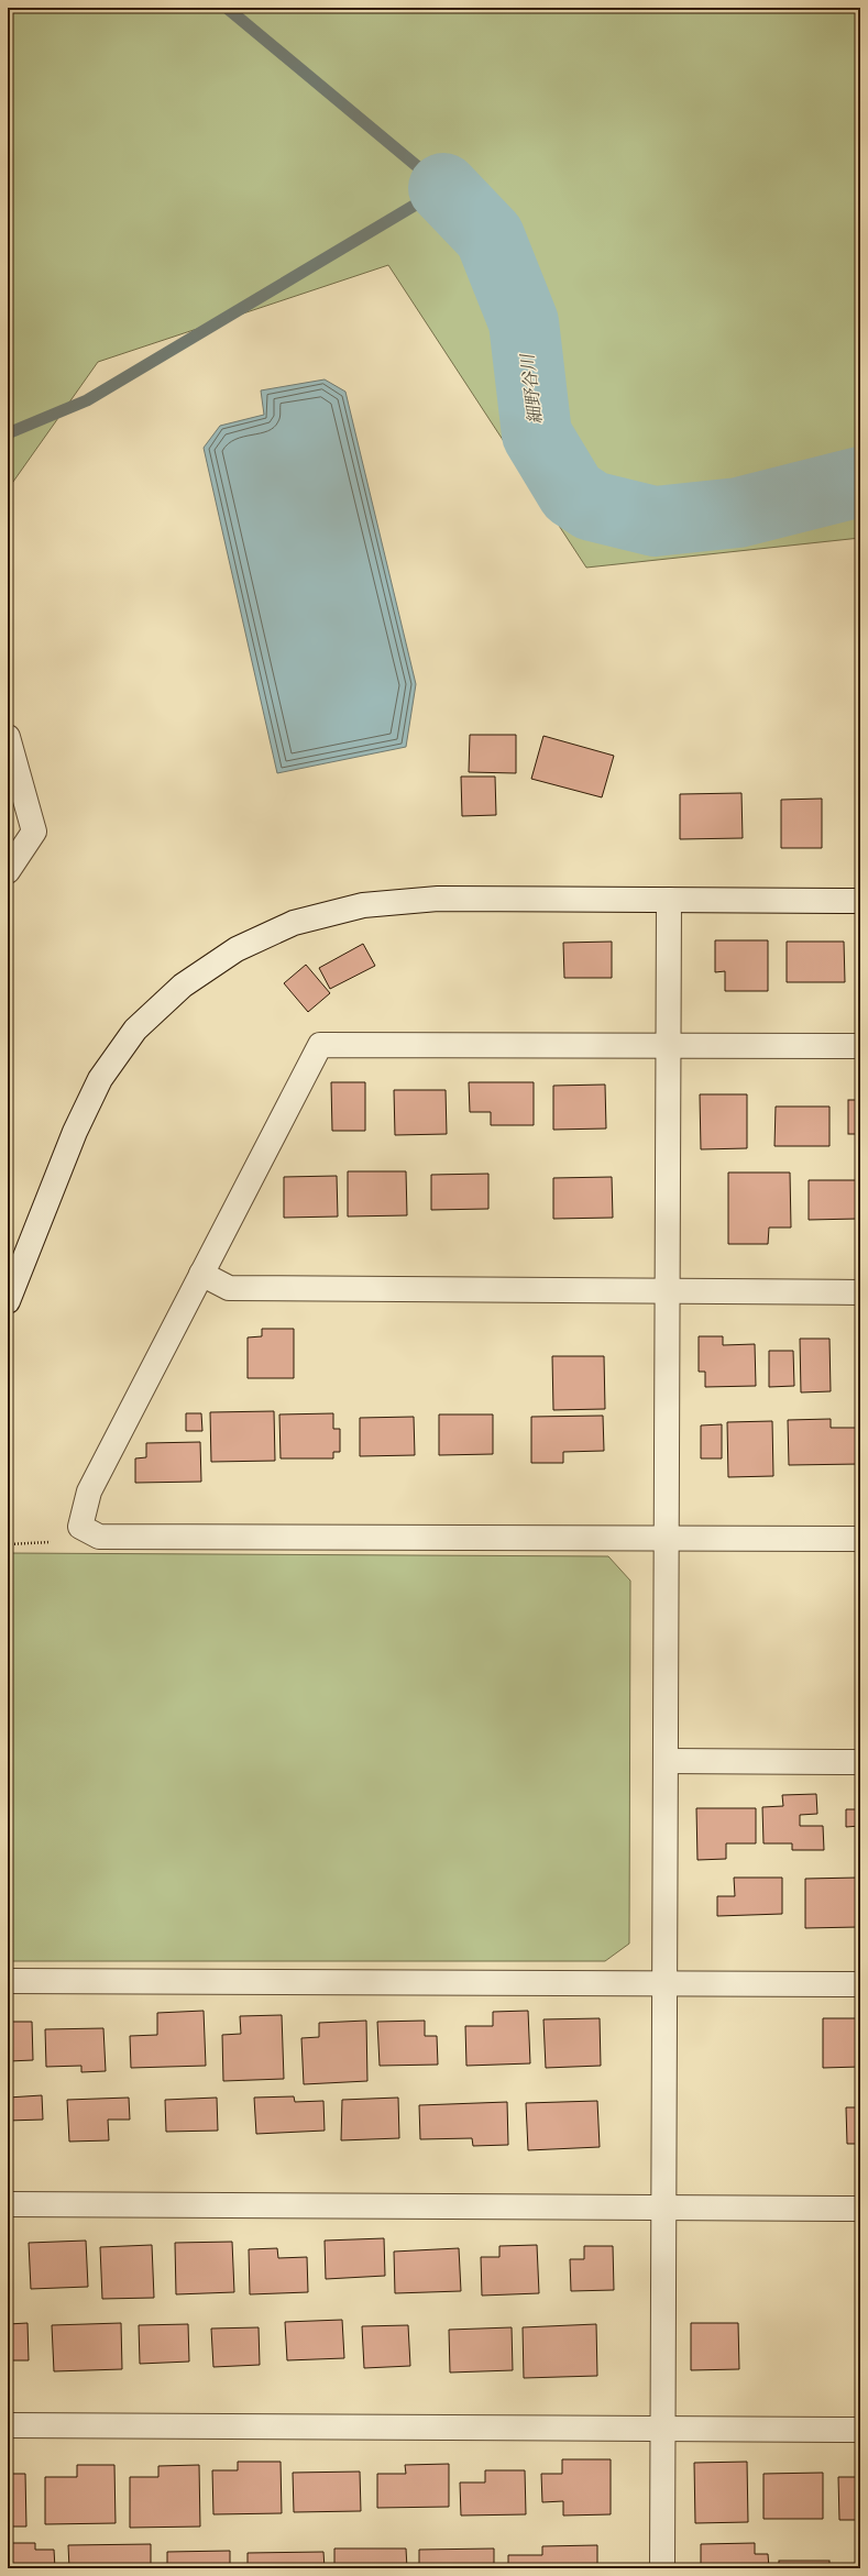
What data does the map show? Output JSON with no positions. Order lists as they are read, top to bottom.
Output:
{
  "water": ["細野谷川"]
}
